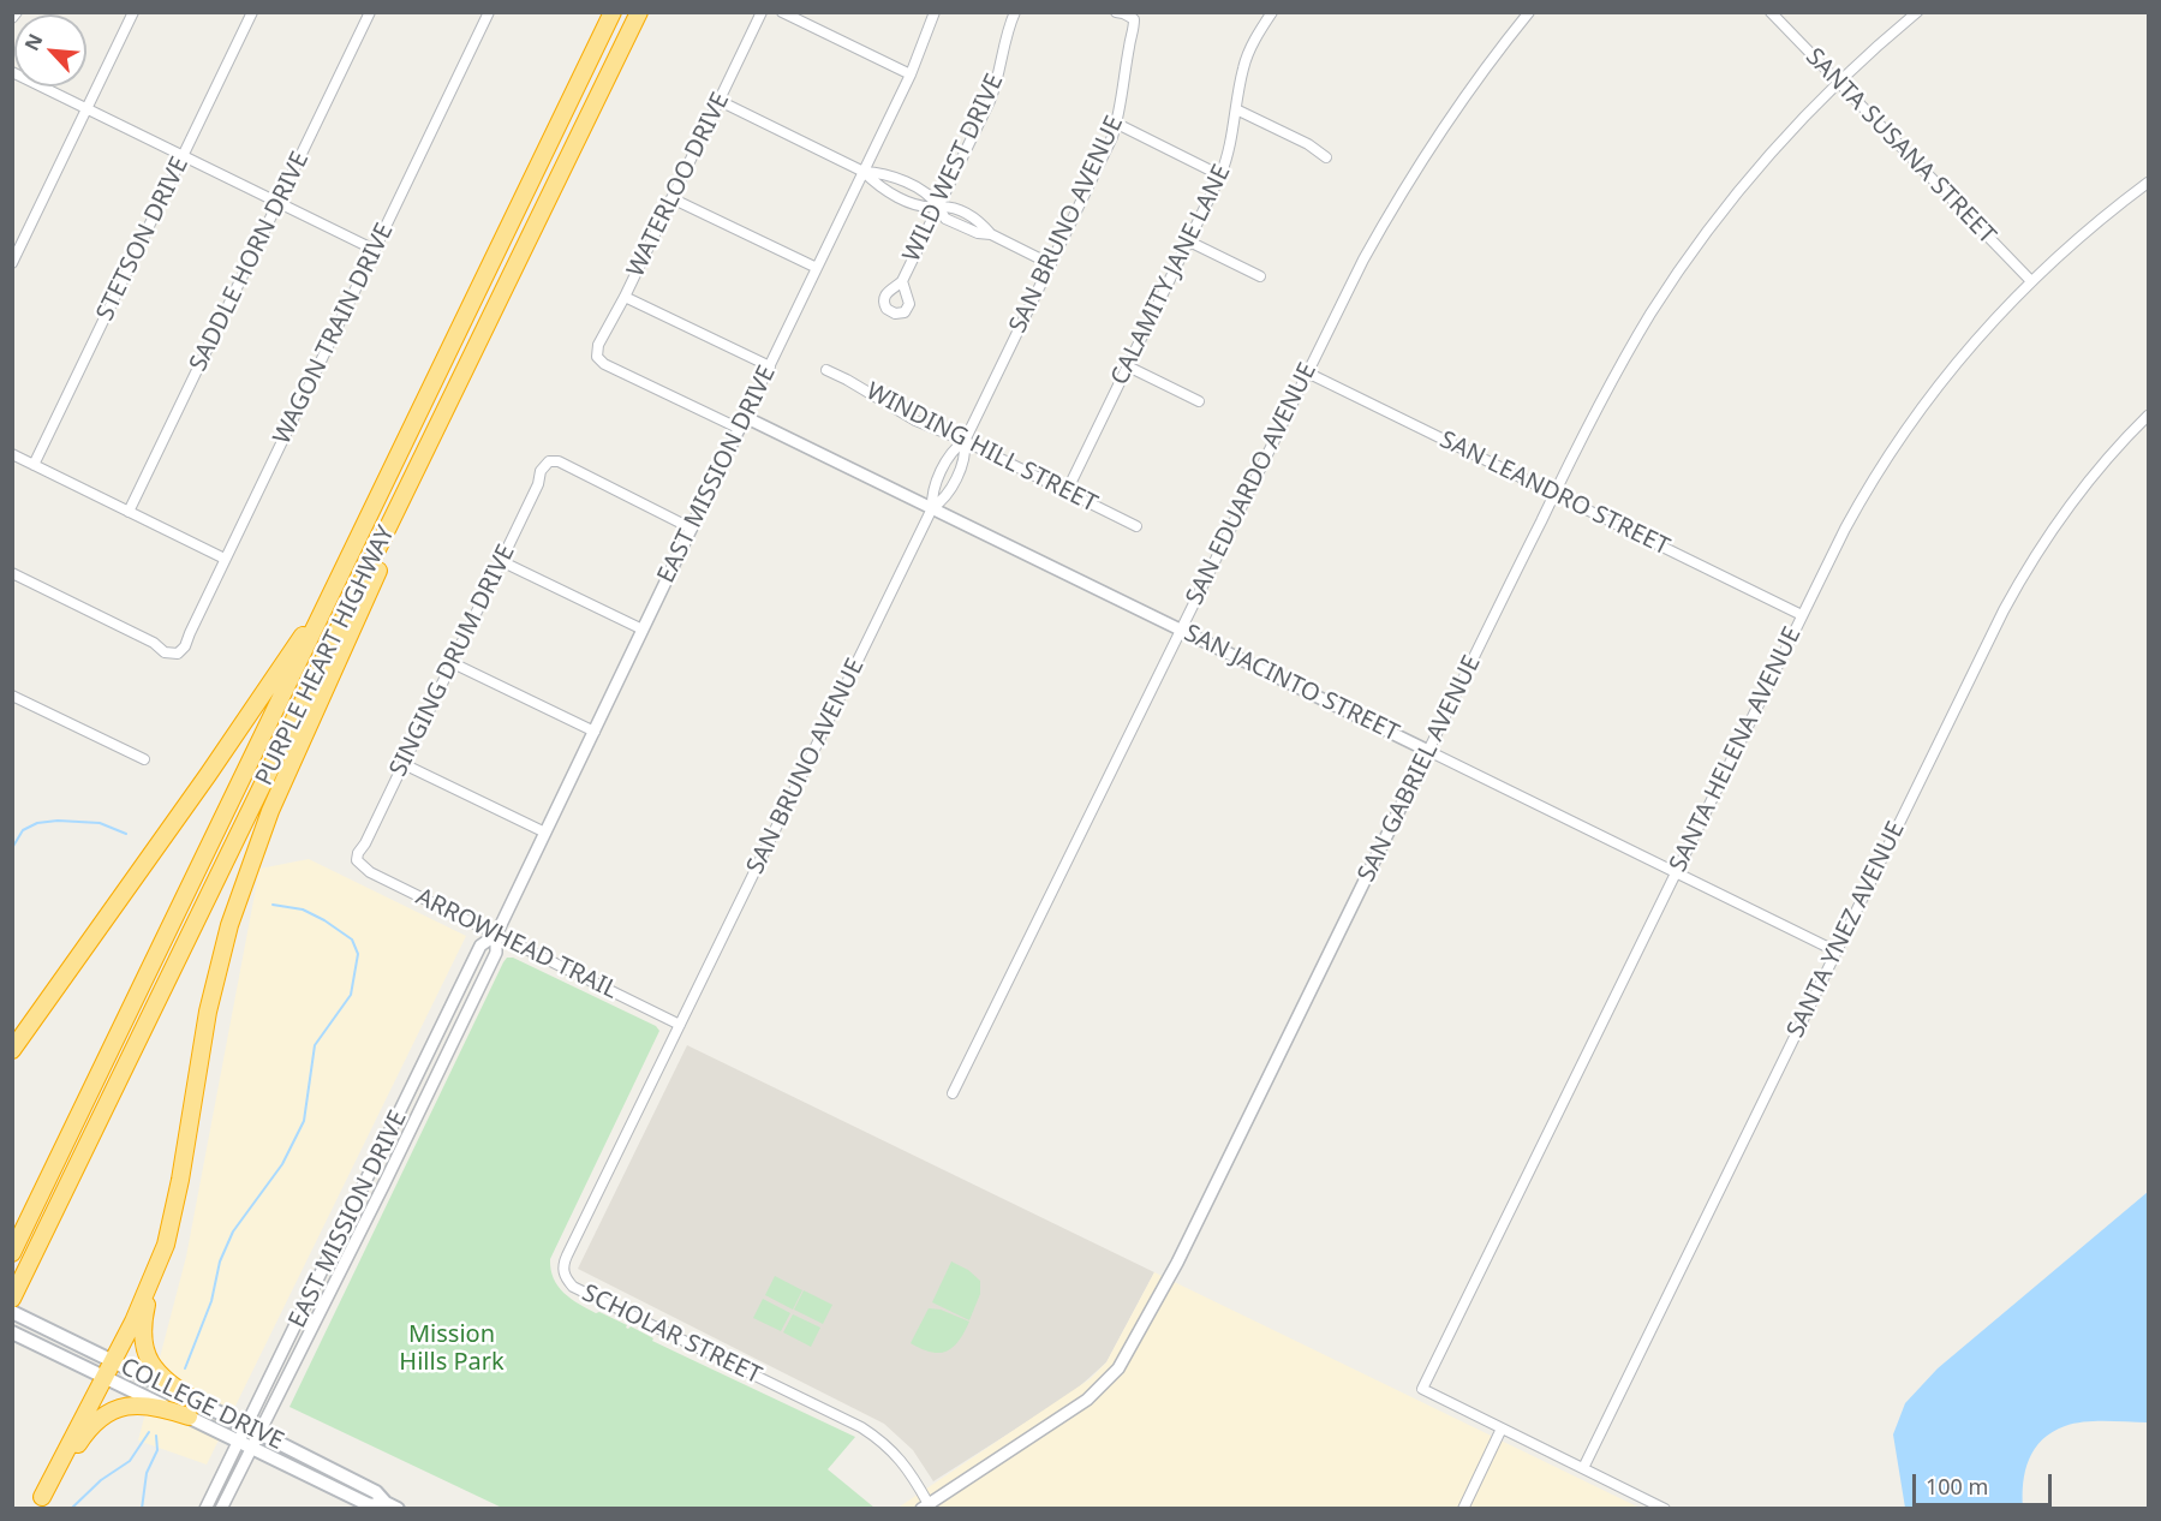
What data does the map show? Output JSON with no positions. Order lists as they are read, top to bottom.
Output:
{
  "streets": {
    "highway": ["PURPLE HEART HIGHWAY"],
    "main road": ["COLLEGE DRIVE"],
    "street": [
      "SANTA SUSANA STREET",
      "WILD WEST DRIVE",
      "WATERLOO DRIVE",
      "SAN BRUNO AVENUE",
      "STETSON DRIVE",
      "SADDLE HORN DRIVE",
      "CALAMITY JANE LANE",
      "WAGON TRAIN DRIVE",
      "WINDING HILL STREET",
      "EAST MISSION DRIVE",
      "SAN EDUARDO AVENUE",
      "SAN LEANDRO STREET",
      "SINGING DRUM DRIVE",
      "SAN JACINTO STREET",
      "SANTA HELENA AVENUE",
      "SAN GABRIEL AVENUE",
      "SANTA YNEZ AVENUE",
      "ARROWHEAD TRAIL",
      "SCHOLAR STREET"
    ]
  },
  "crossings": [
    ["SANTA SUSANA STREET", "SANTA HELENA AVENUE"],
    ["SANTA SUSANA STREET", "SAN GABRIEL AVENUE"],
    ["WATERLOO DRIVE", "EAST MISSION DRIVE"],
    ["SAN BRUNO AVENUE", "WINDING HILL STREET"],
    ["SAN BRUNO AVENUE", "SAN JACINTO STREET"],
    ["SAN BRUNO AVENUE", "ARROWHEAD TRAIL"],
    ["SAN BRUNO AVENUE", "SCHOLAR STREET"],
    ["CALAMITY JANE LANE", "WINDING HILL STREET"],
    ["EAST MISSION DRIVE", "SINGING DRUM DRIVE"],
    ["EAST MISSION DRIVE", "SAN JACINTO STREET"],
    ["EAST MISSION DRIVE", "ARROWHEAD TRAIL"],
    ["EAST MISSION DRIVE", "COLLEGE DRIVE"],
    ["SAN EDUARDO AVENUE", "SAN LEANDRO STREET"],
    ["SAN EDUARDO AVENUE", "SAN JACINTO STREET"],
    ["SAN LEANDRO STREET", "SANTA HELENA AVENUE"],
    ["SAN LEANDRO STREET", "SAN GABRIEL AVENUE"],
    ["SINGING DRUM DRIVE", "ARROWHEAD TRAIL"],
    ["SAN JACINTO STREET", "SANTA HELENA AVENUE"],
    ["SAN JACINTO STREET", "SAN GABRIEL AVENUE"],
    ["SAN JACINTO STREET", "SANTA YNEZ AVENUE"],
    ["SAN GABRIEL AVENUE", "SCHOLAR STREET"],
    ["ARROWHEAD TRAIL", "SCHOLAR STREET"]
  ],
  "parks": ["Mission Hills Park"],
  "scale_bar": "100 m",
  "north": "top left"
}
